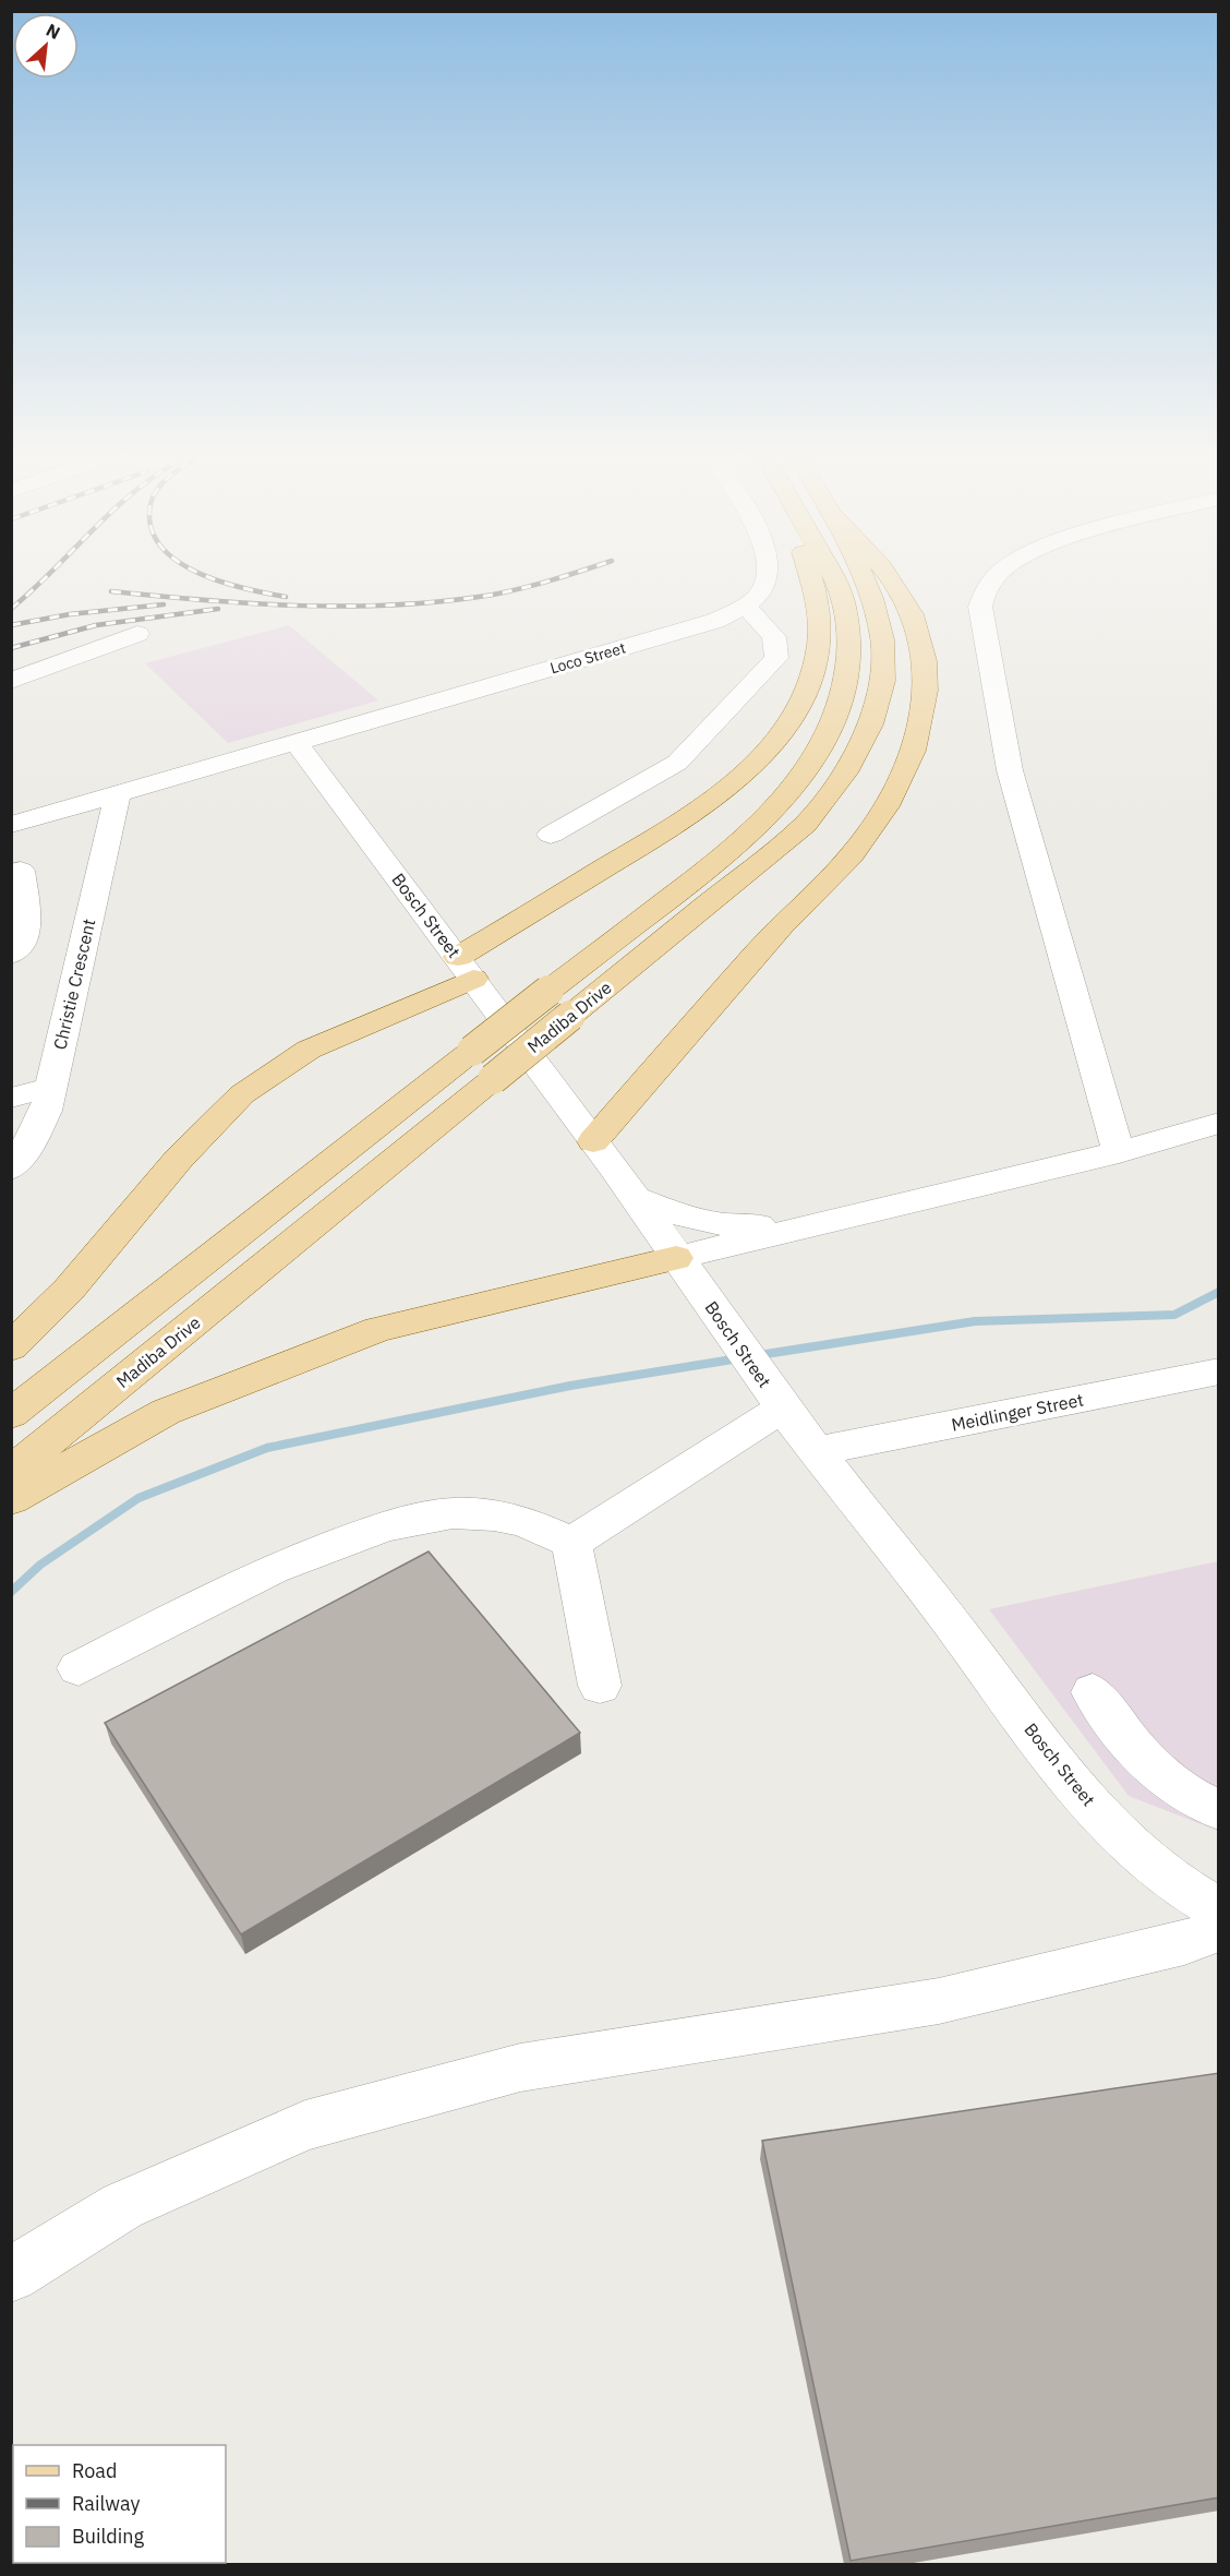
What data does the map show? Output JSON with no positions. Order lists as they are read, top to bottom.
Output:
{
  "streets": {
    "main road": ["Madiba Drive"],
    "street": [
      "Loco Street",
      "Bosch Street",
      "Christie Crescent",
      "Meidlinger Street"
    ]
  },
  "crossings": [
    ["Loco Street", "Bosch Street"],
    ["Loco Street", "Christie Crescent"],
    ["Bosch Street", "Meidlinger Street"]
  ],
  "legend": ["Road", "Railway", "Building"],
  "north": "top right"
}
